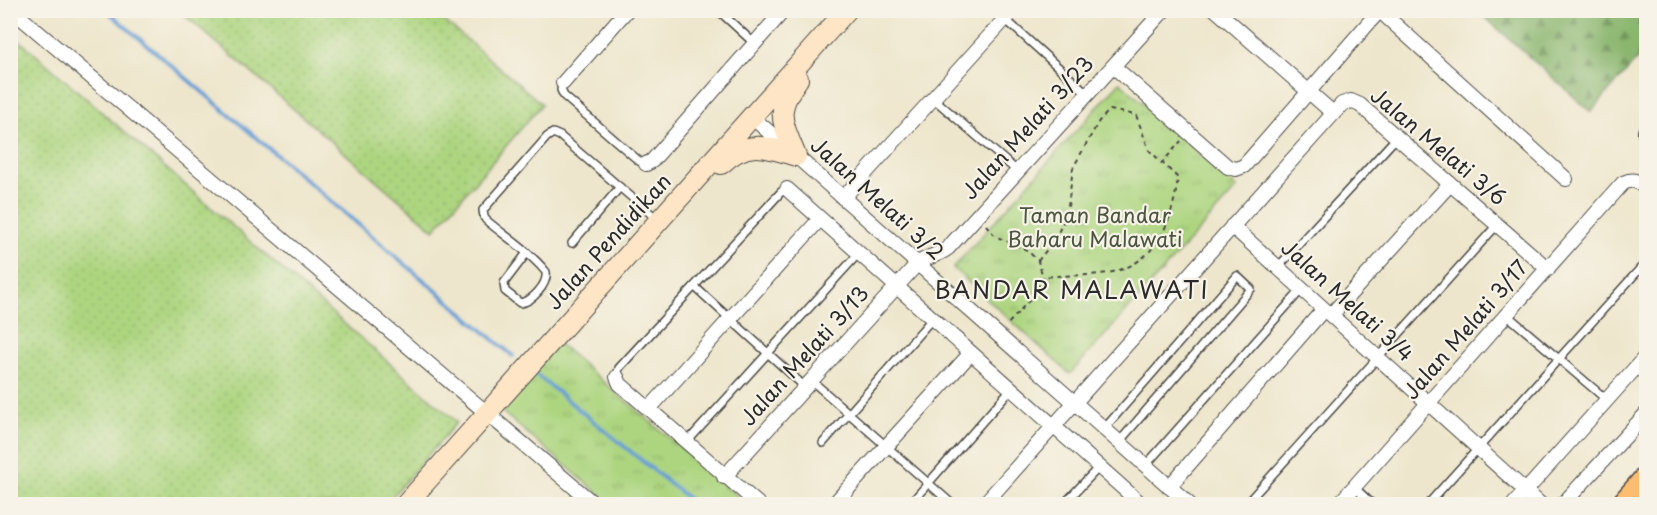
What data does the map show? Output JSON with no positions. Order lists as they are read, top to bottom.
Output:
{
  "streets": {
    "street": [
      "Jalan Melati 3/23",
      "Jalan Melati 3/6",
      "Jalan Melati 3/2",
      "Jalan Pendidikan",
      "Jalan Melati 3/4",
      "Jalan Melati 3/17",
      "Jalan Melati 3/13"
    ]
  },
  "crossings": [
    ["Jalan Melati 3/23", "Jalan Melati 3/2"],
    ["Jalan Melati 3/23", "Jalan Melati 3/13"],
    ["Jalan Melati 3/6", "Jalan Melati 3/2"],
    ["Jalan Melati 3/6", "Jalan Melati 3/4"],
    ["Jalan Melati 3/6", "Jalan Melati 3/17"],
    ["Jalan Melati 3/2", "Jalan Pendidikan"],
    ["Jalan Melati 3/2", "Jalan Melati 3/13"],
    ["Jalan Melati 3/4", "Jalan Melati 3/17"]
  ],
  "districts": ["BANDAR MALAWATI"],
  "parks": ["Taman Bandar Baharu Malawati"]
}
